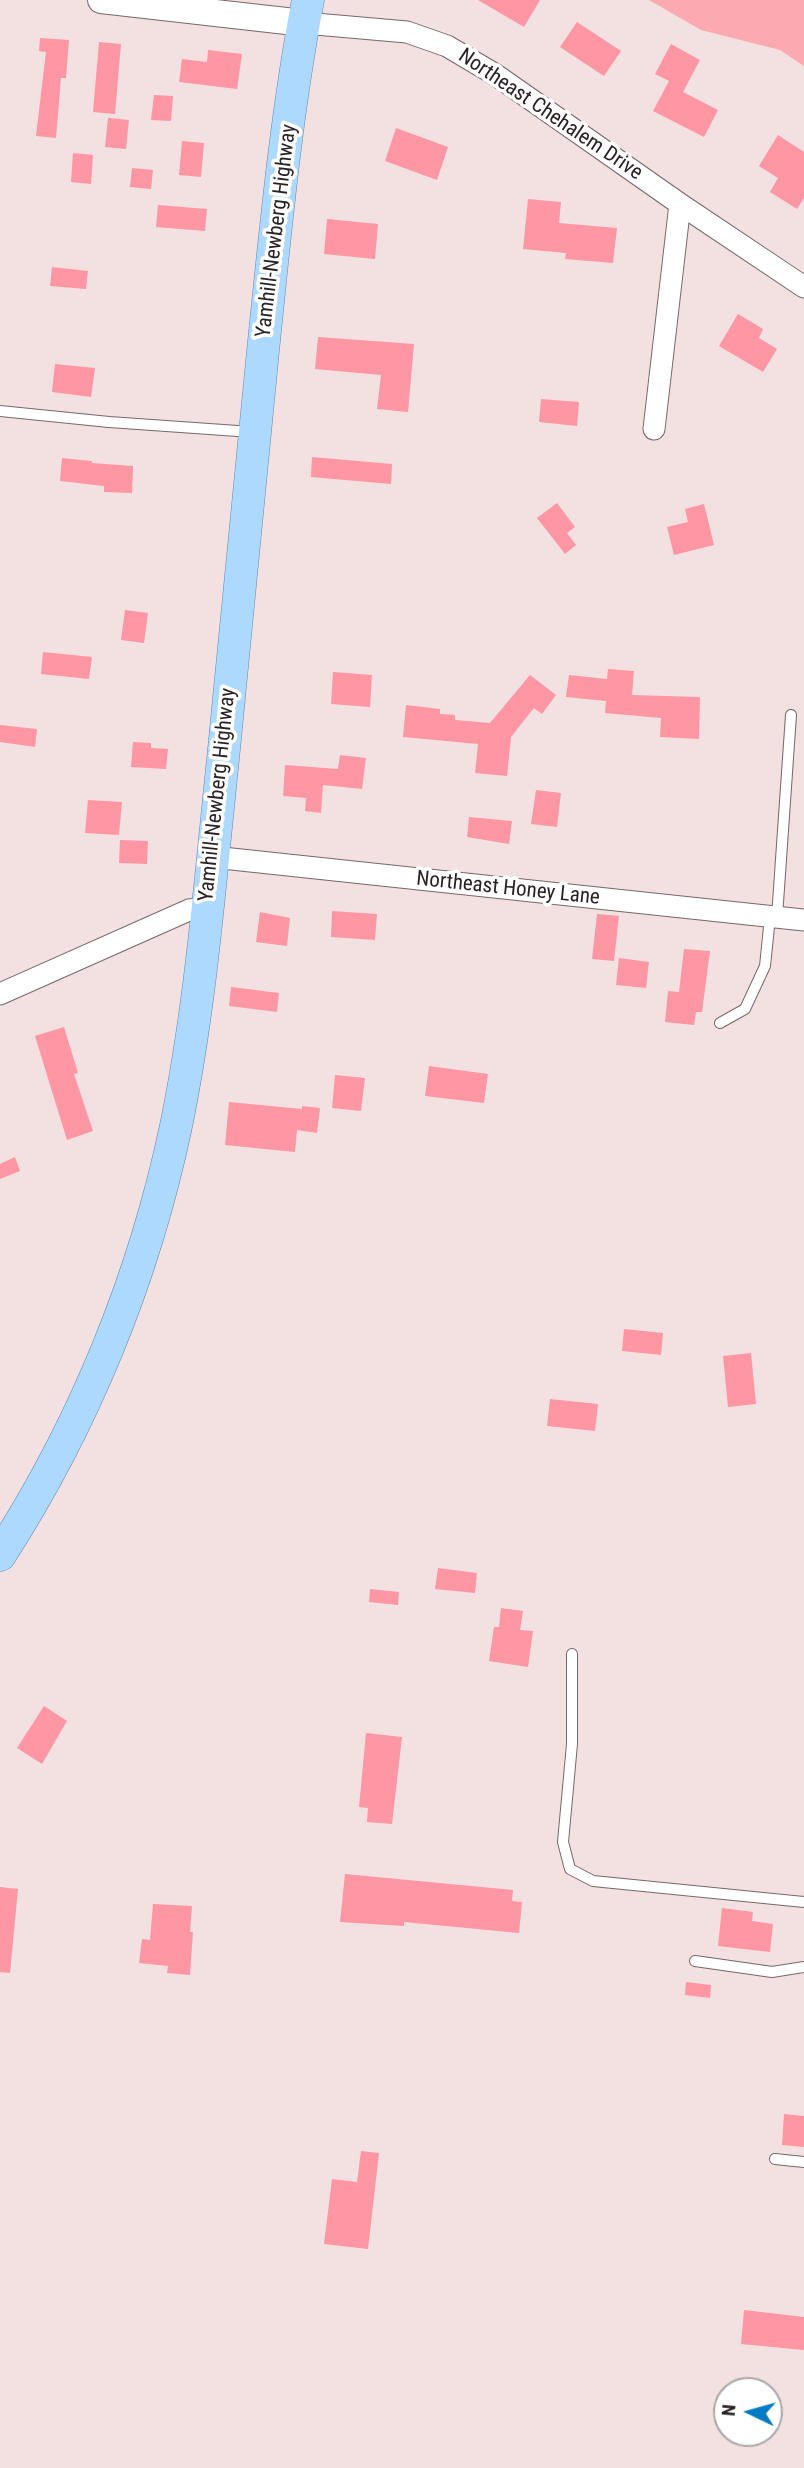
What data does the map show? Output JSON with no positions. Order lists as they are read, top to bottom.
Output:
{
  "streets": {
    "main road": ["Yamhill-Newberg Highway"],
    "street": ["Northeast Chehalem Drive", "Northeast Honey Lane"]
  },
  "crossings": [
    ["Northeast Chehalem Drive", "Yamhill-Newberg Highway"],
    ["Yamhill-Newberg Highway", "Northeast Honey Lane"]
  ],
  "north": "left"
}
